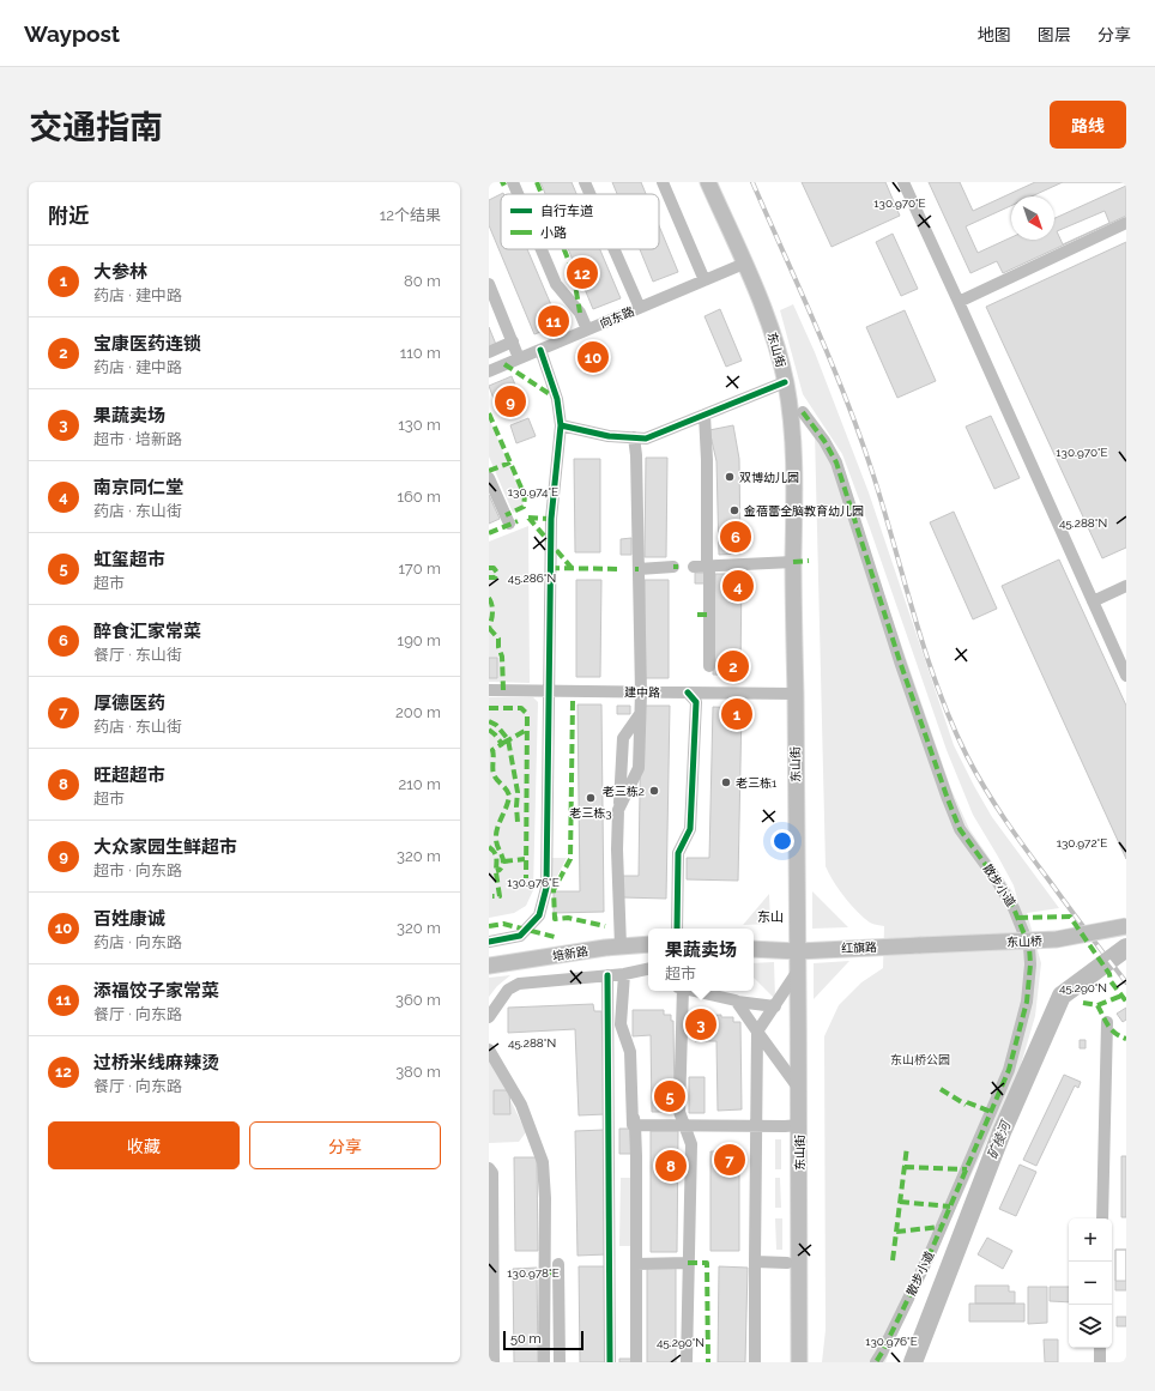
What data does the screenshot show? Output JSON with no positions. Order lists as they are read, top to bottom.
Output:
{
  "streets": {
    "main road": [
      "东山街",
      "东山桥",
      "红旗路",
      "培新路"
    ],
    "street": ["向东路", "建中路", "散步小道"]
  },
  "crossings": [
    ["向东路", "东山街"],
    ["东山街", "建中路"],
    ["东山街", "红旗路"],
    ["东山桥", "红旗路"]
  ],
  "districts": ["东山"],
  "water": ["矿棱河"],
  "parks": ["东山桥公园"],
  "places": [
    "双博幼儿园",
    "金蓓蕾全脑教育幼儿园",
    "老三栋1",
    "老三栋2",
    "老三栋3"
  ],
  "legend": ["自行车道", "小路"],
  "scale_bar": "50 m",
  "north": "bottom right",
  "page": {
    "header": "Waypost",
    "nav": ["地图", "图层", "分享"],
    "title": "交通指南",
    "buttons": [
      "路线",
      ["收藏", "分享"]
    ],
    "heading": ["附近", "12个结果"],
    "list": [
      {
        "mark": "1",
        "name": "大参林",
        "note": "药店 · 建中路",
        "value": "80 m"
      },
      {
        "mark": "2",
        "name": "宝康医药连锁",
        "note": "药店 · 建中路",
        "value": "110 m"
      },
      {
        "mark": "3",
        "name": "果蔬卖场",
        "note": "超市 · 培新路",
        "value": "130 m"
      },
      {
        "mark": "4",
        "name": "南京同仁堂",
        "note": "药店 · 东山街",
        "value": "160 m"
      },
      {
        "mark": "5",
        "name": "虹玺超市",
        "note": "超市",
        "value": "170 m"
      },
      {
        "mark": "6",
        "name": "醉食汇家常菜",
        "note": "餐厅 · 东山街",
        "value": "190 m"
      },
      {
        "mark": "7",
        "name": "厚德医药",
        "note": "药店 · 东山街",
        "value": "200 m"
      },
      {
        "mark": "8",
        "name": "旺超超市",
        "note": "超市",
        "value": "210 m"
      },
      {
        "mark": "9",
        "name": "大众家园生鲜超市",
        "note": "超市 · 向东路",
        "value": "320 m"
      },
      {
        "mark": "10",
        "name": "百姓康诚",
        "note": "药店 · 向东路",
        "value": "320 m"
      },
      {
        "mark": "11",
        "name": "添福饺子家常菜",
        "note": "餐厅 · 向东路",
        "value": "360 m"
      },
      {
        "mark": "12",
        "name": "过桥米线麻辣烫",
        "note": "餐厅 · 向东路",
        "value": "380 m"
      }
    ],
    "pins": [
      "12",
      "11",
      "10",
      "9",
      "6",
      "4",
      "2",
      "1",
      "3",
      "5",
      "7",
      "8"
    ],
    "popup": ["果蔬卖场", "超市"],
    "map_buttons": ["+", "−"],
    "scale": "50 m"
  },
  "coordinates": [
    "130.970°E",
    "130.974°E",
    "45.288°N",
    "45.286°N",
    "130.972°E",
    "130.976°E",
    "45.290°N",
    "130.978°E"
  ]
}
